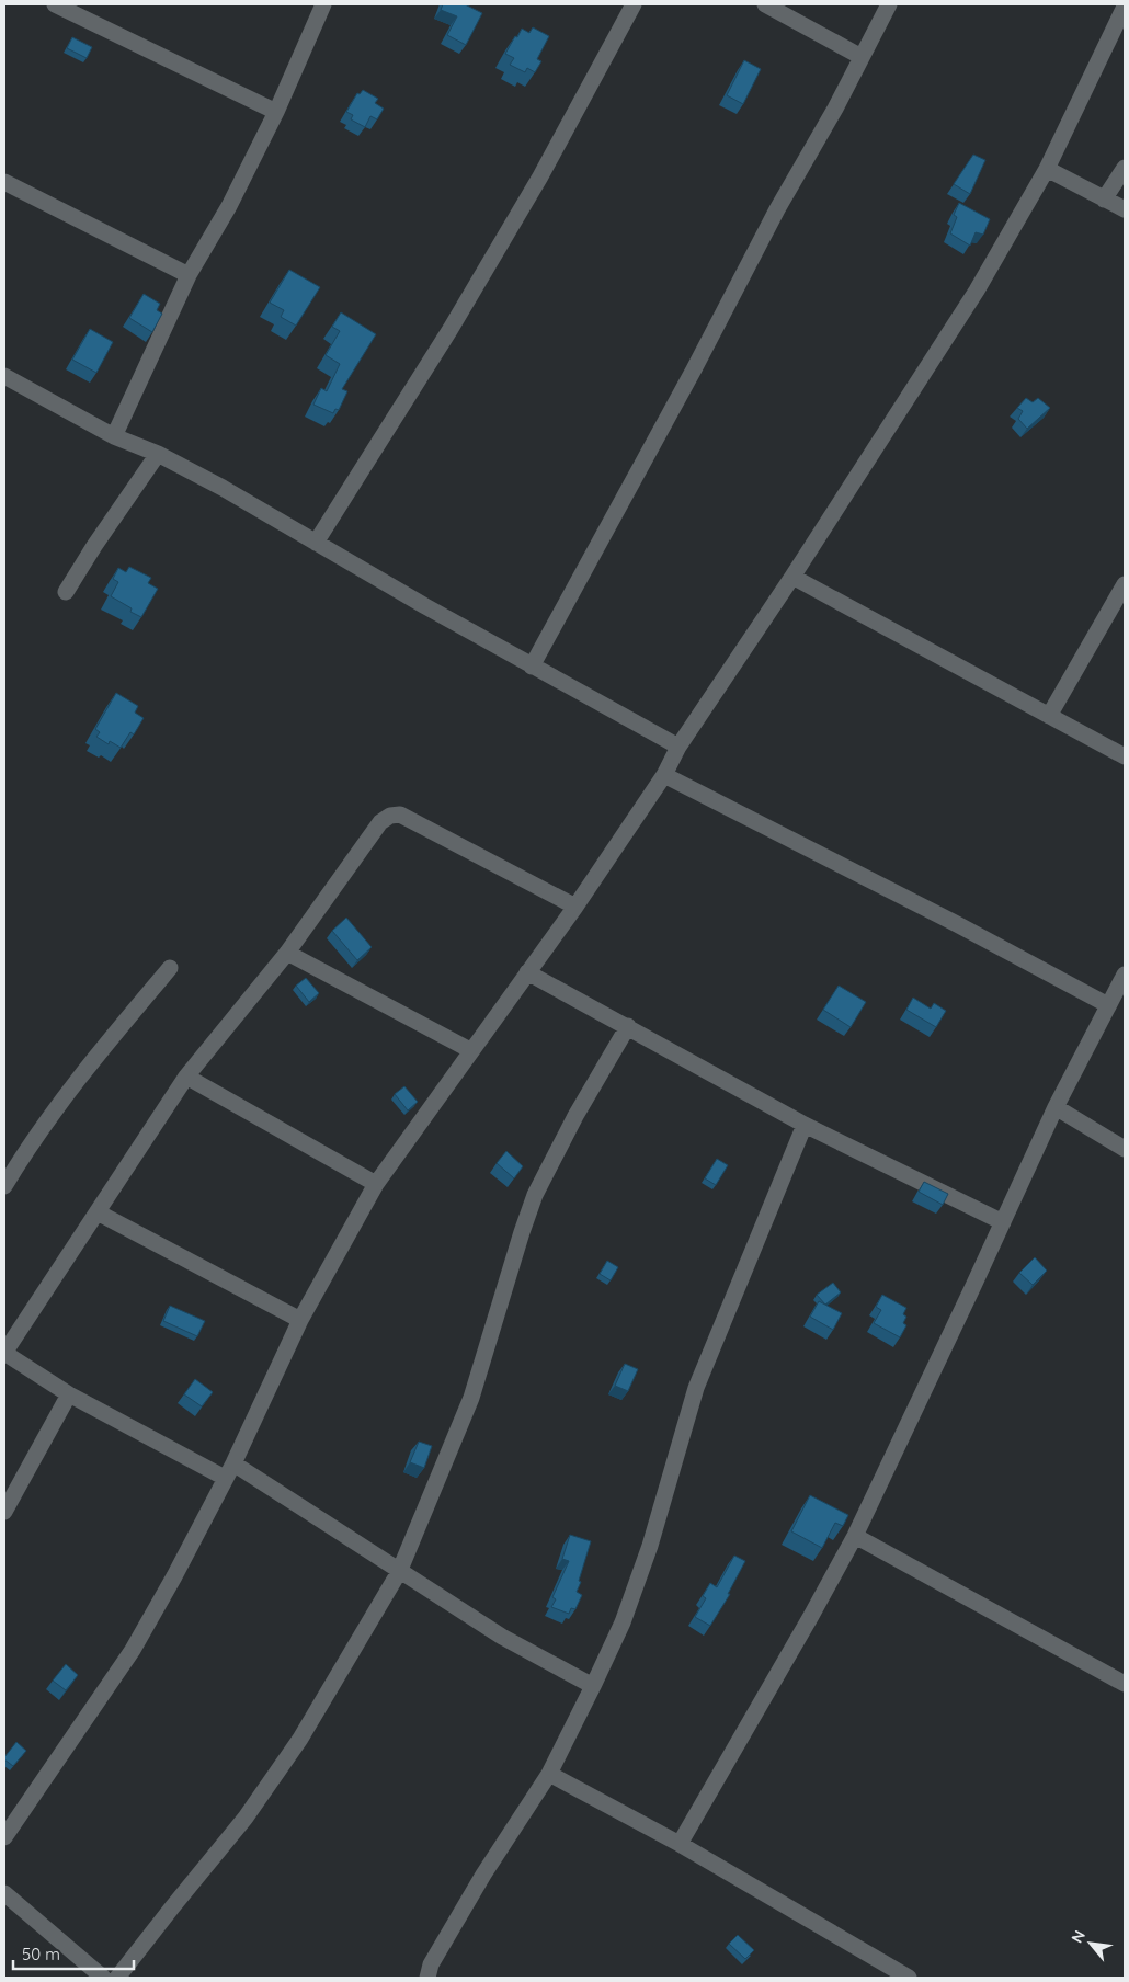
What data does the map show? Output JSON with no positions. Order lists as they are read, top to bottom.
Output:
{
  "scale_bar": "50 m",
  "north": "top left"
}
